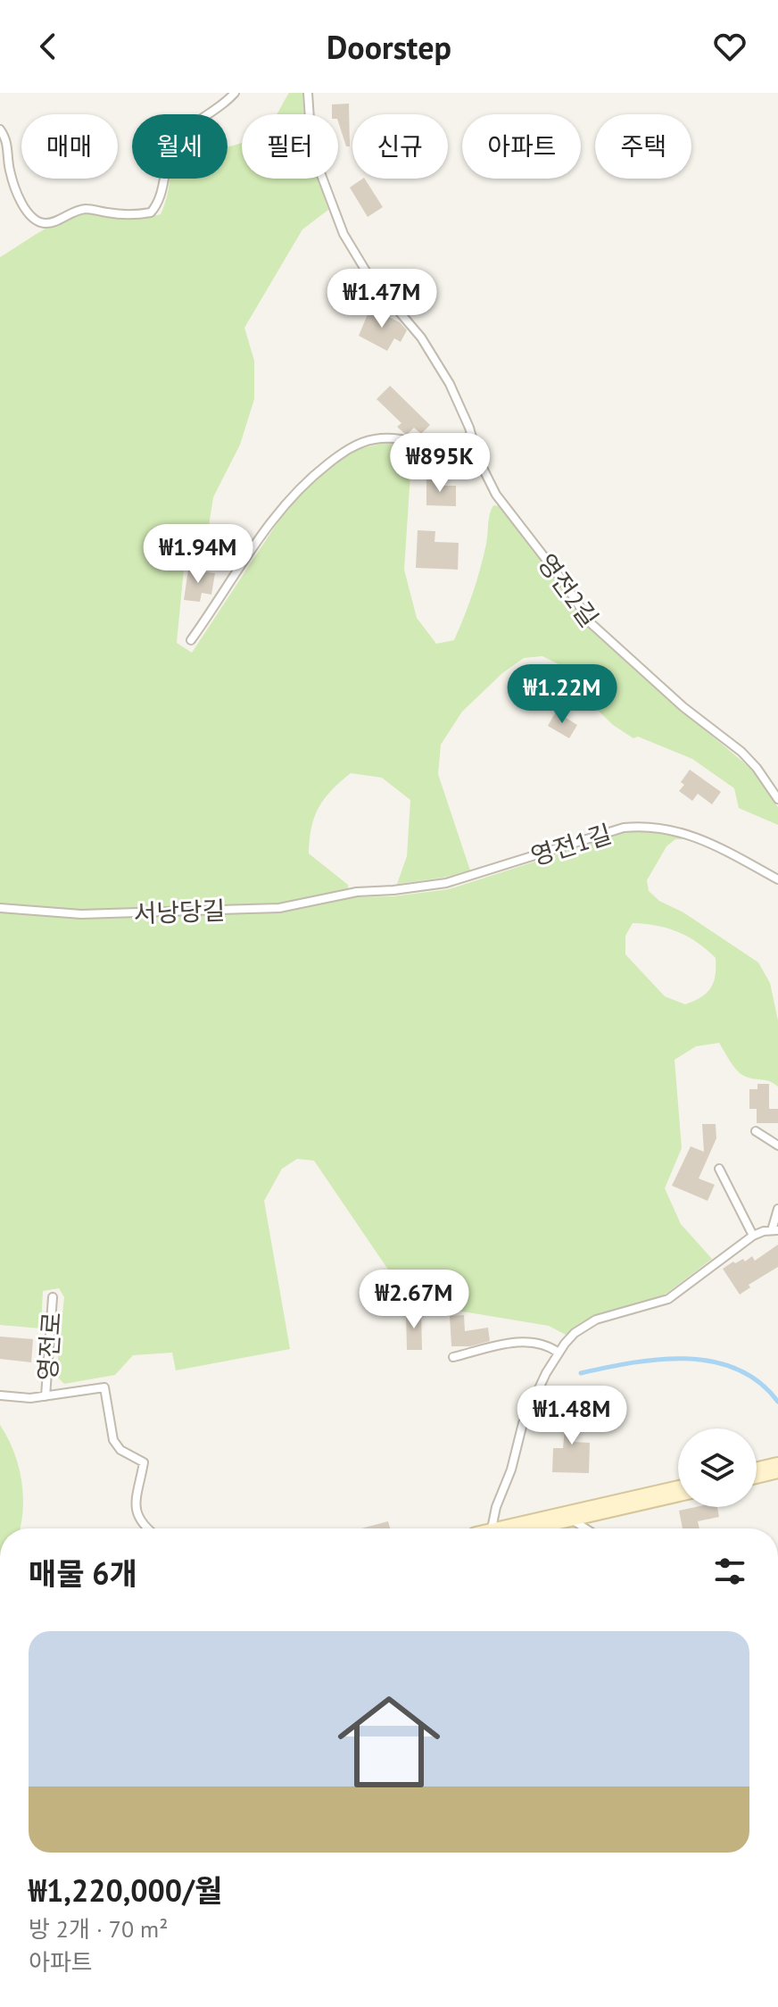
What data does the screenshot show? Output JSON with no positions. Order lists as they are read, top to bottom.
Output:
{
  "streets": {
    "lane": [
      "영전2길",
      "영전1길",
      "서낭당길",
      "영전로"
    ]
  },
  "crossings": [
    ["영전1길", "서낭당길"]
  ],
  "page": {
    "header": "Doorstep",
    "chip": [
      "매매",
      "월세",
      "필터",
      "신규",
      "아파트",
      "주택"
    ],
    "price": [
      "₩1.47M",
      "₩895K",
      "₩1.94M",
      "₩1.22M",
      "₩2.67M",
      "₩1.48M"
    ],
    "heading": "매물 6개",
    "list": [
      {
        "name": "₩1,220,000/월",
        "note": "방 2개 · 70 m² · 아파트"
      }
    ]
  }
}
